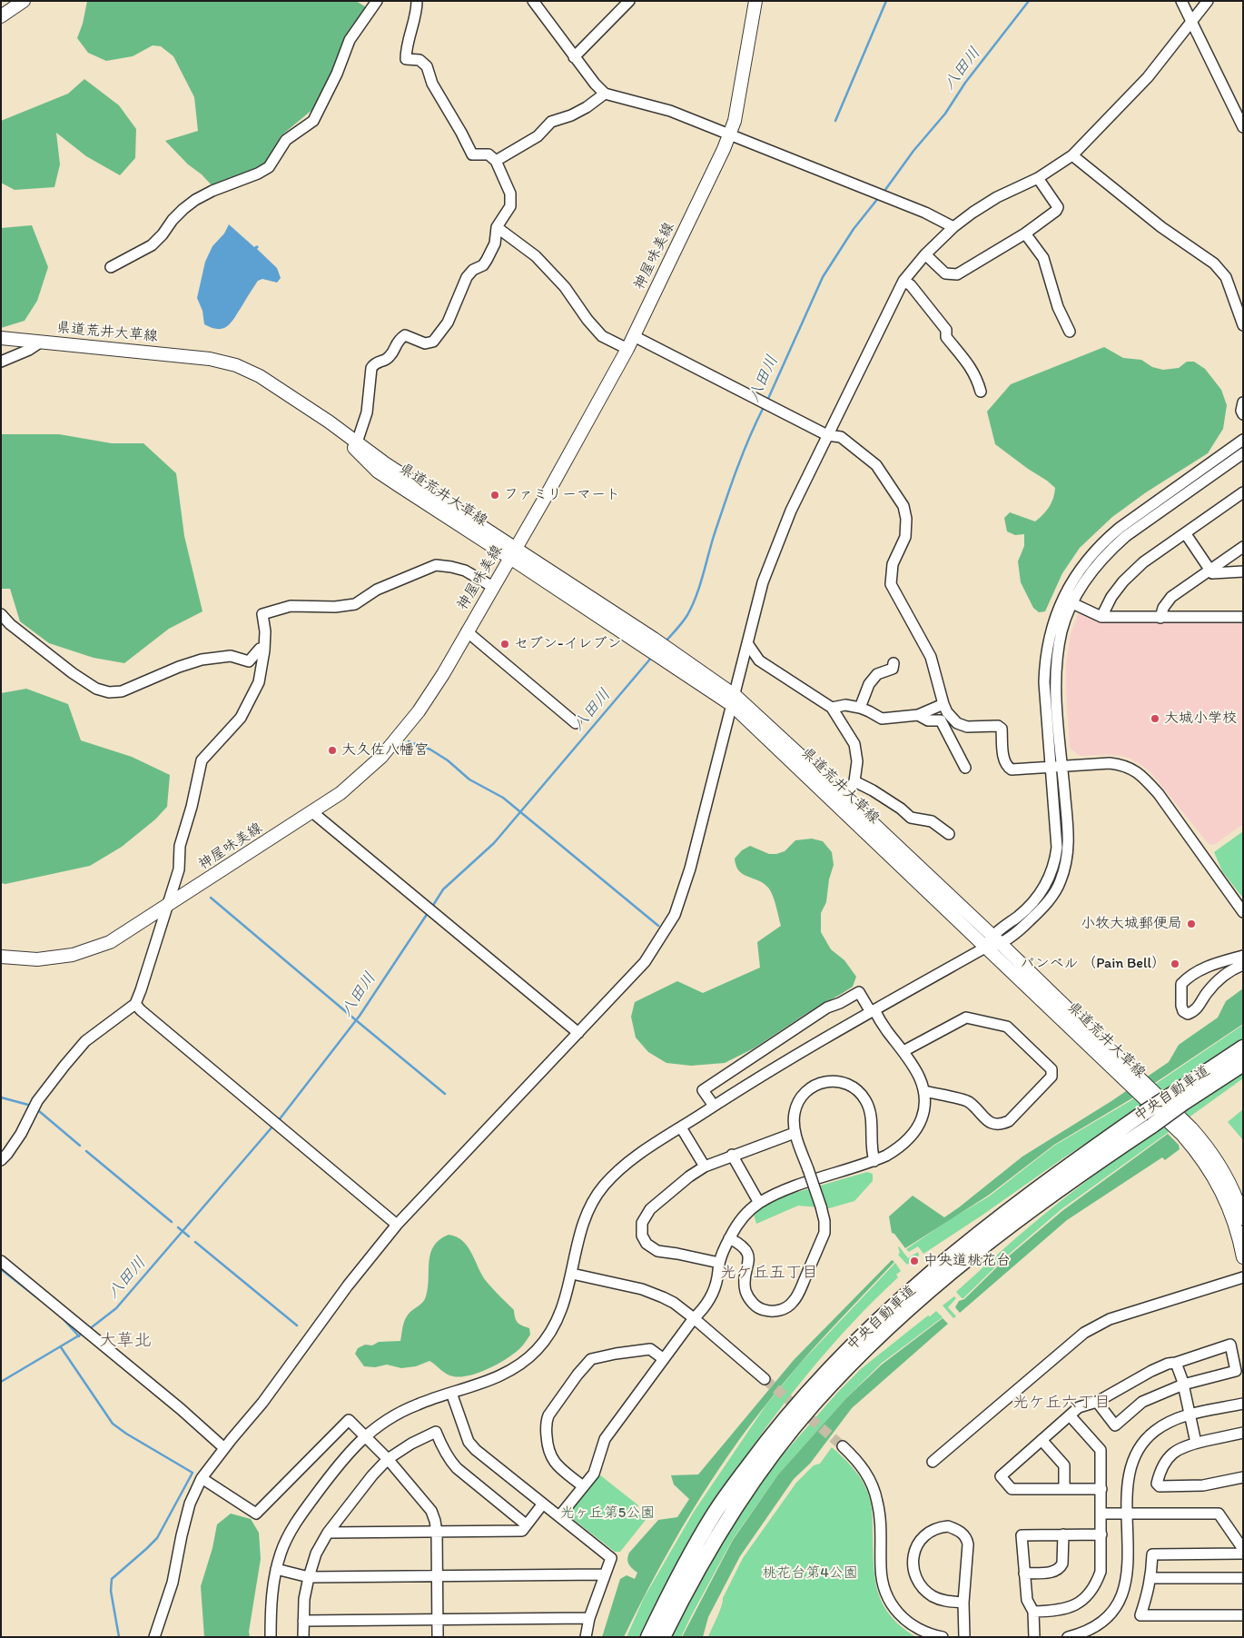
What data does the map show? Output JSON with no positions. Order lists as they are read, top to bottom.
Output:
{
  "streets": {
    "highway": ["中央自動車道"],
    "main road": ["神屋味美線", "県道荒井大草線"]
  },
  "crossings": [
    ["神屋味美線", "県道荒井大草線"]
  ],
  "districts": ["光ケ丘五丁目", "大草北", "光ケ丘六丁目"],
  "water": ["八田川"],
  "parks": ["光ヶ丘第5公園", "桃花台第4公園"],
  "places": [
    "ファミリーマート",
    "セブン-イレブン",
    "大城小学校",
    "大久佐八幡宮",
    "小牧大城郵便局",
    "パンベル （Pain Bell）",
    "中央道桃花台"
  ]
}
